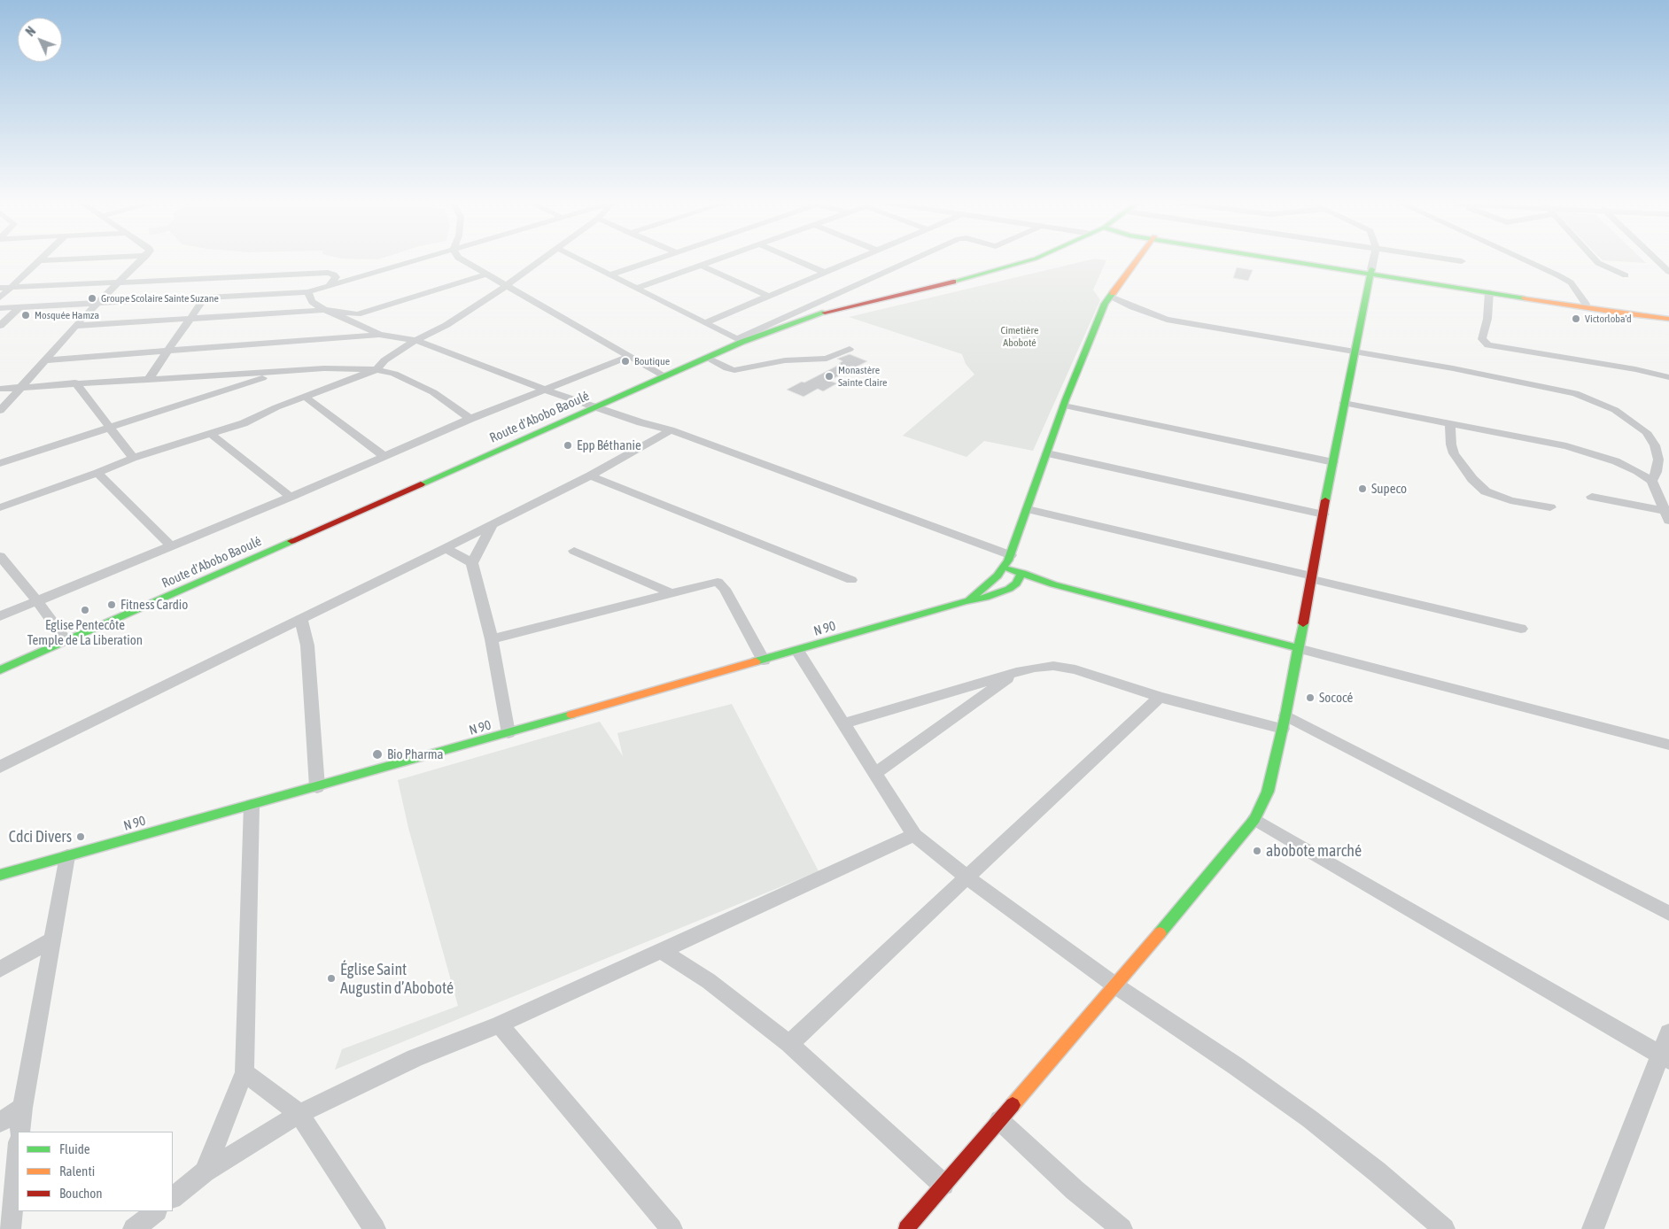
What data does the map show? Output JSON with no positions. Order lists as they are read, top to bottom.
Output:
{
  "streets": {
    "street": ["Route d'Abobo Baoulé", "N 90"]
  },
  "parks": ["Cimetière Aboboté"],
  "places": [
    "Groupe Scolaire Sainte Suzane",
    "Mosquée Hamza",
    "Victorloba'd",
    "Boutique",
    "Monastère Sainte Claire",
    "Epp Béthanie",
    "Supeco",
    "Fitness Cardio",
    "Eglise Pentecôte Temple de La Liberation",
    "Sococé",
    "Bio Pharma",
    "Cdci Divers",
    "abobote marché",
    "Église Saint Augustin d’Aboboté"
  ],
  "legend": ["Fluide", "Ralenti", "Bouchon"],
  "north": "top left"
}
